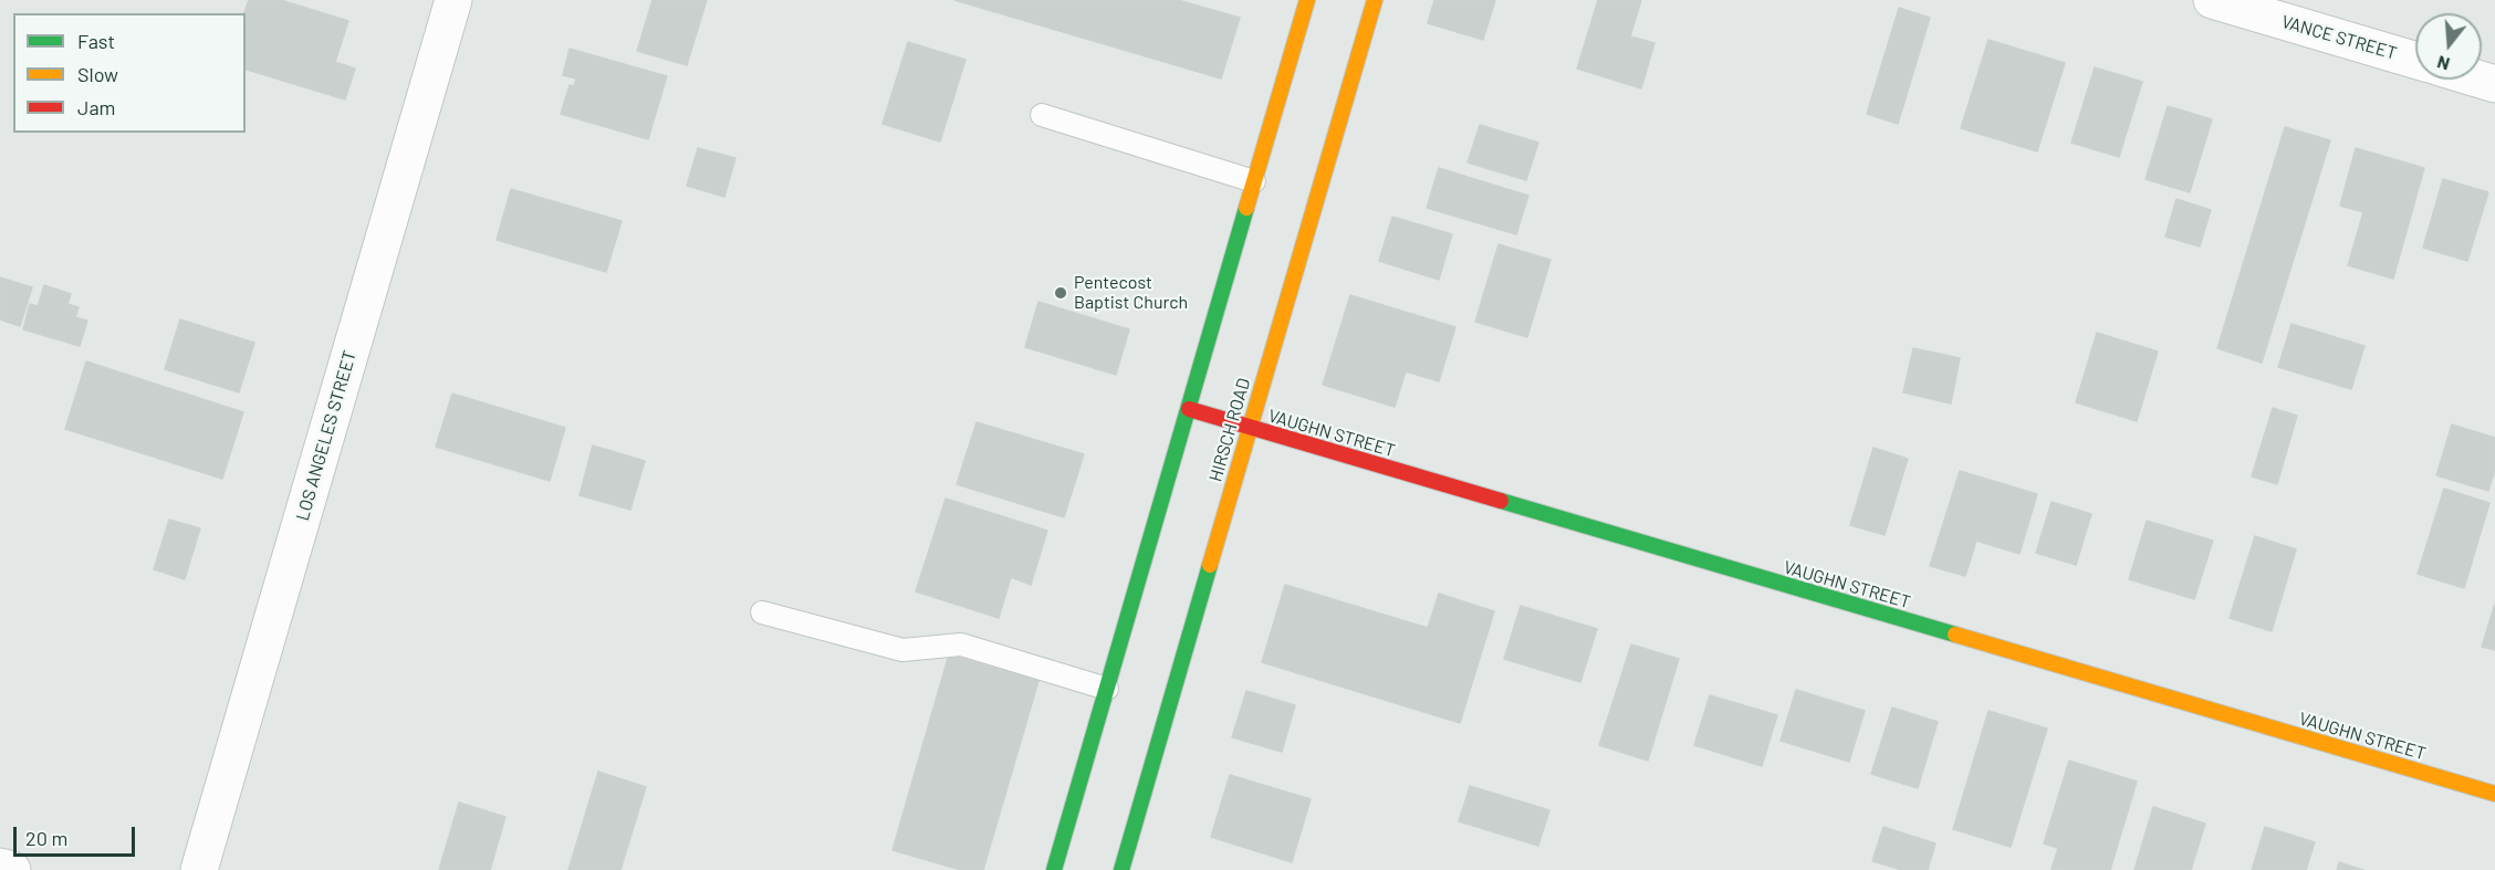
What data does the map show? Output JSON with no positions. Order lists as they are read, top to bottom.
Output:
{
  "streets": {
    "main road": ["HIRSCH ROAD", "VAUGHN STREET"],
    "street": ["VANCE STREET", "LOS ANGELES STREET"]
  },
  "crossings": [
    ["HIRSCH ROAD", "VAUGHN STREET"]
  ],
  "places": ["Pentecost Baptist Church"],
  "legend": ["Fast", "Slow", "Jam"],
  "scale_bar": "20 m",
  "north": "bottom"
}
